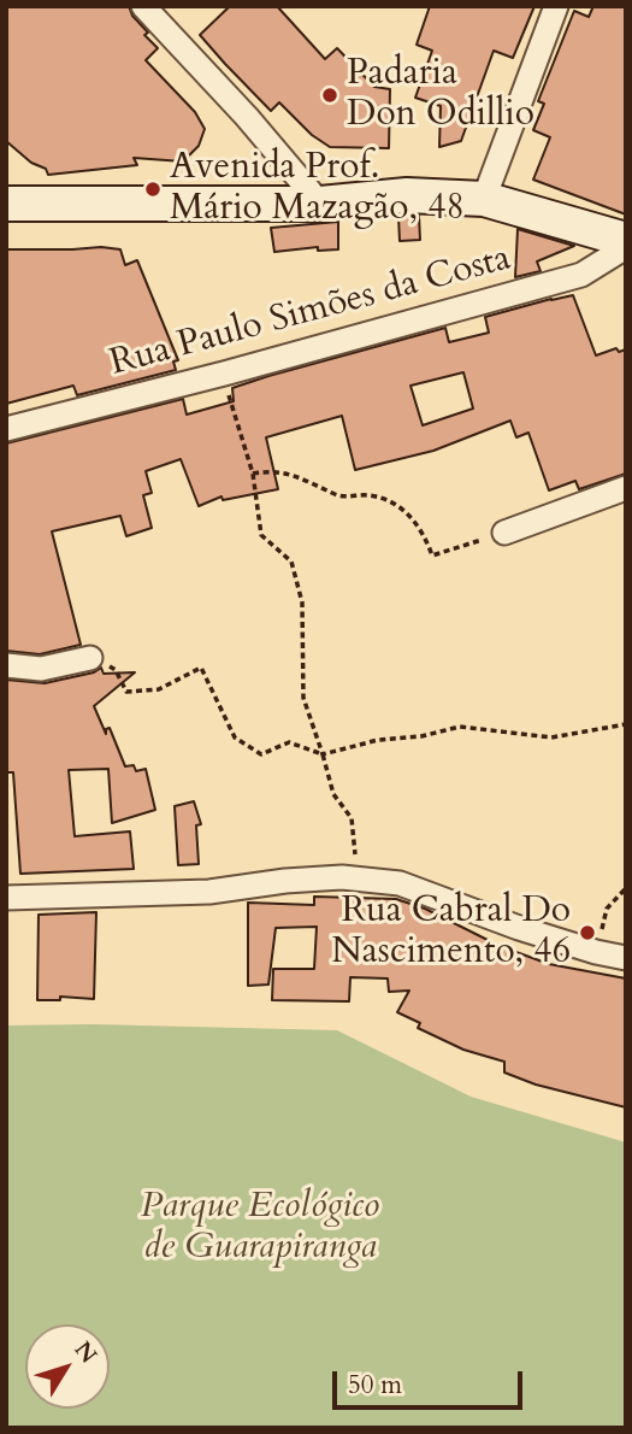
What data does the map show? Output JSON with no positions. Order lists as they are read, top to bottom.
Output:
{
  "streets": {
    "street": ["Rua Paulo Simões da Costa"]
  },
  "parks": ["Parque Ecológico de Guarapiranga"],
  "places": ["Padaria Don Odillio", "Avenida Prof. Mário Mazagão, 48", "Rua Cabral Do Nascimento, 46"],
  "scale_bar": "50 m",
  "north": "top right"
}
